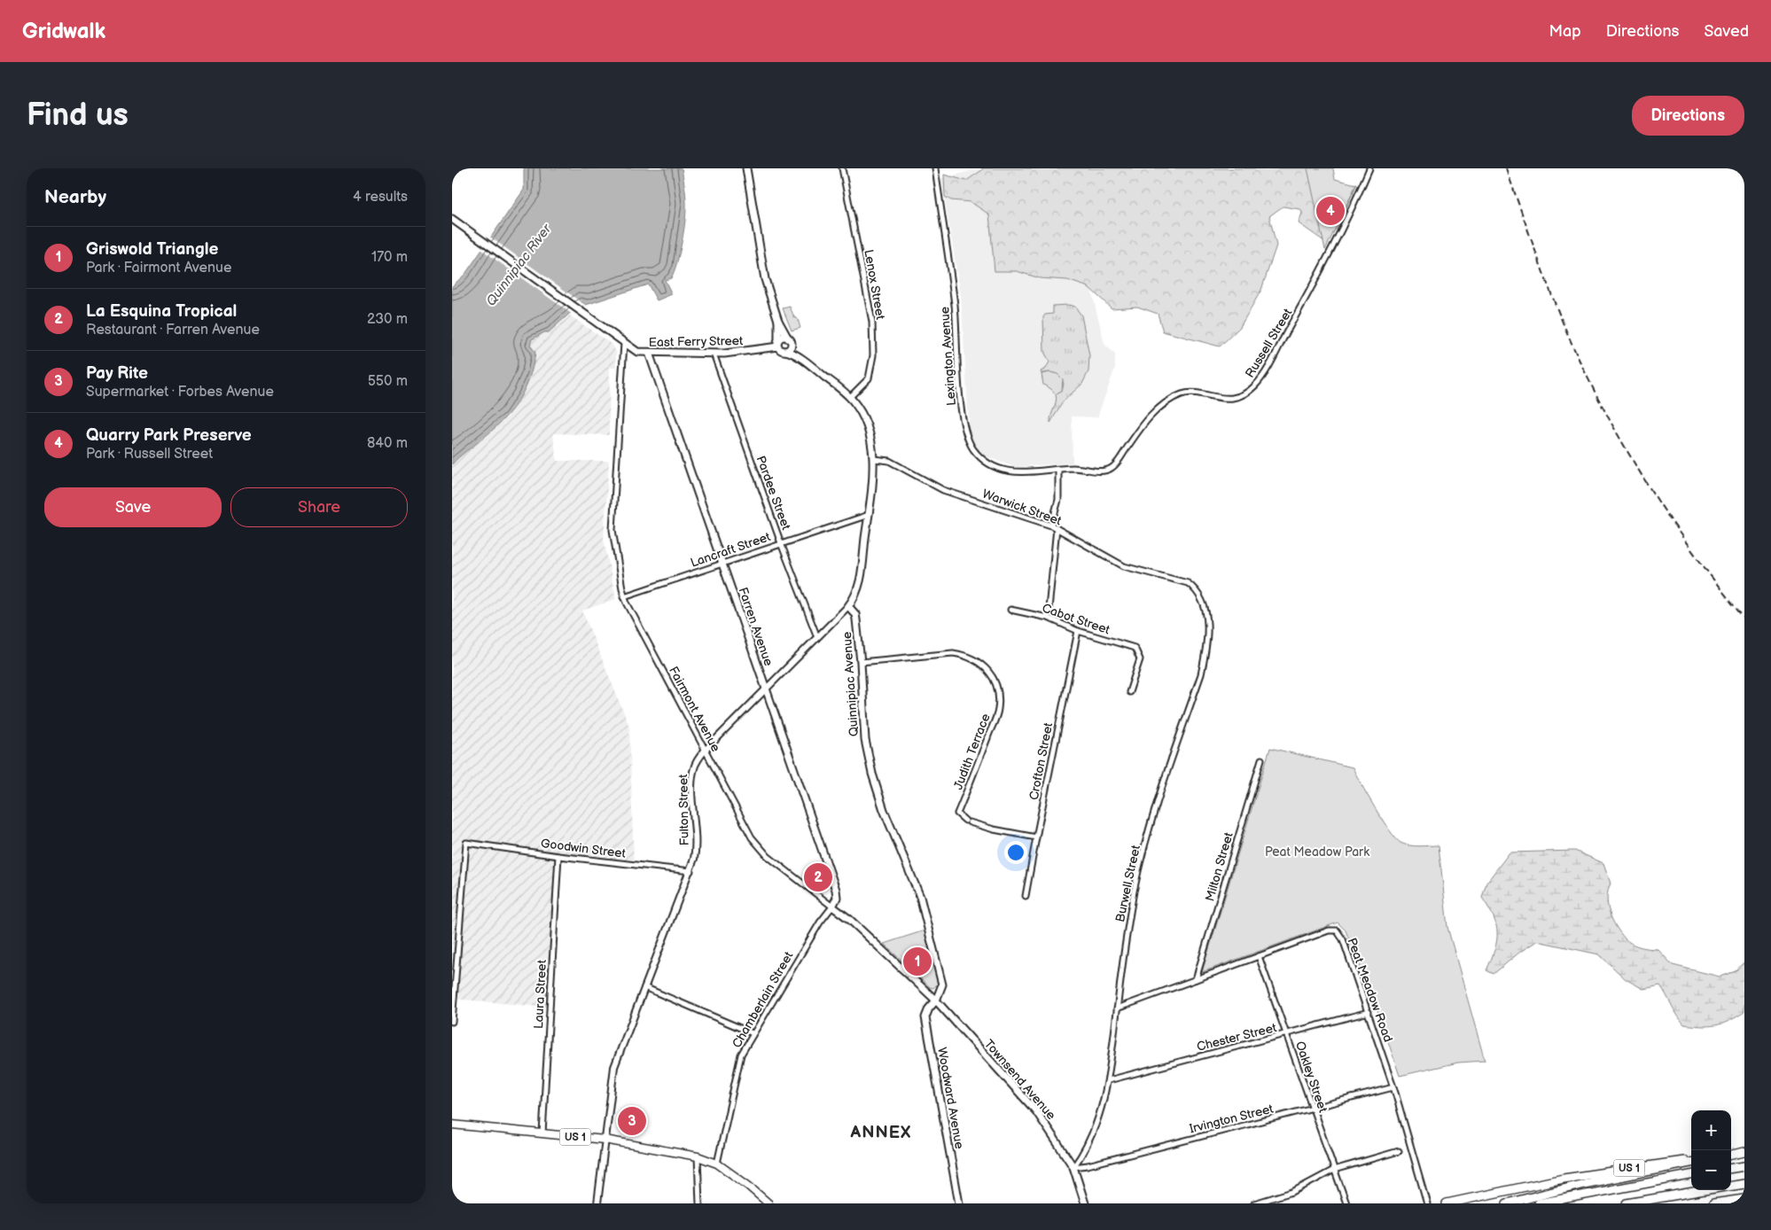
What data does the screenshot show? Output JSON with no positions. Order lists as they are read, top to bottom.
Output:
{
  "streets": {
    "highway": ["US 1"],
    "main road": [
      "East Ferry Street",
      "Farren Avenue",
      "Quinnipiac Avenue",
      "Fairmont Avenue",
      "Townsend Avenue",
      "Woodward Avenue"
    ],
    "street": [
      "Lenox Street",
      "Russell Street",
      "Lexington Avenue",
      "Pardee Street",
      "Warwick Street",
      "Lancraft Street",
      "Cabot Street",
      "Judith Terrace",
      "Crofton Street",
      "Fulton Street",
      "Goodwin Street",
      "Milton Street",
      "Burwell Street",
      "Peat Meadow Road",
      "Laura Street",
      "Chamberlain Street",
      "Chester Street",
      "Oakley Street",
      "Irvington Street"
    ]
  },
  "crossings": [
    ["East Ferry Street", "Pardee Street"],
    ["East Ferry Street", "Farren Avenue"],
    ["East Ferry Street", "Fairmont Avenue"],
    ["Russell Street", "Lexington Avenue"],
    ["Pardee Street", "Lancraft Street"],
    ["Pardee Street", "Fulton Street"],
    ["Warwick Street", "Burwell Street"],
    ["Lancraft Street", "Farren Avenue"],
    ["Lancraft Street", "Fairmont Avenue"],
    ["Cabot Street", "Crofton Street"],
    ["Farren Avenue", "Fairmont Avenue"],
    ["Farren Avenue", "Fulton Street"],
    ["Farren Avenue", "Chamberlain Street"],
    ["Quinnipiac Avenue", "Fairmont Avenue"],
    ["Quinnipiac Avenue", "Judith Terrace"],
    ["Quinnipiac Avenue", "Fulton Street"],
    ["Quinnipiac Avenue", "Townsend Avenue"],
    ["Quinnipiac Avenue", "Woodward Avenue"],
    ["Fairmont Avenue", "Fulton Street"],
    ["Fairmont Avenue", "Chamberlain Street"],
    ["Fairmont Avenue", "Townsend Avenue"],
    ["Fairmont Avenue", "Woodward Avenue"],
    ["Judith Terrace", "Crofton Street"],
    ["Fulton Street", "Goodwin Street"],
    ["Fulton Street", "US 1"],
    ["Goodwin Street", "Laura Street"],
    ["Milton Street", "Peat Meadow Road"],
    ["Burwell Street", "Peat Meadow Road"],
    ["Burwell Street", "Chester Street"],
    ["Burwell Street", "Townsend Avenue"],
    ["Burwell Street", "Irvington Street"],
    ["Peat Meadow Road", "Chester Street"],
    ["Peat Meadow Road", "Oakley Street"],
    ["Peat Meadow Road", "Irvington Street"],
    ["Laura Street", "US 1"],
    ["Chamberlain Street", "US 1"],
    ["Chester Street", "Oakley Street"],
    ["Oakley Street", "Irvington Street"],
    ["Townsend Avenue", "Woodward Avenue"],
    ["Townsend Avenue", "Irvington Street"]
  ],
  "districts": ["ANNEX"],
  "water": ["Quinnipiac River"],
  "parks": ["Peat Meadow Park"],
  "page": {
    "header": "Gridwalk",
    "nav": ["Map", "Directions", "Saved"],
    "buttons": [
      "Directions",
      ["Save", "Share"]
    ],
    "title": "Find us",
    "heading": ["Nearby", "4 results"],
    "pins": [
      "4",
      "2",
      "1",
      "3"
    ],
    "list": [
      {
        "mark": "1",
        "name": "Griswold Triangle",
        "note": "Park · Fairmont Avenue",
        "value": "170 m"
      },
      {
        "mark": "2",
        "name": "La Esquina Tropical",
        "note": "Restaurant · Farren Avenue",
        "value": "230 m"
      },
      {
        "mark": "3",
        "name": "Pay Rite",
        "note": "Supermarket · Forbes Avenue",
        "value": "550 m"
      },
      {
        "mark": "4",
        "name": "Quarry Park Preserve",
        "note": "Park · Russell Street",
        "value": "840 m"
      }
    ],
    "map_buttons": ["+", "−"]
  }
}
